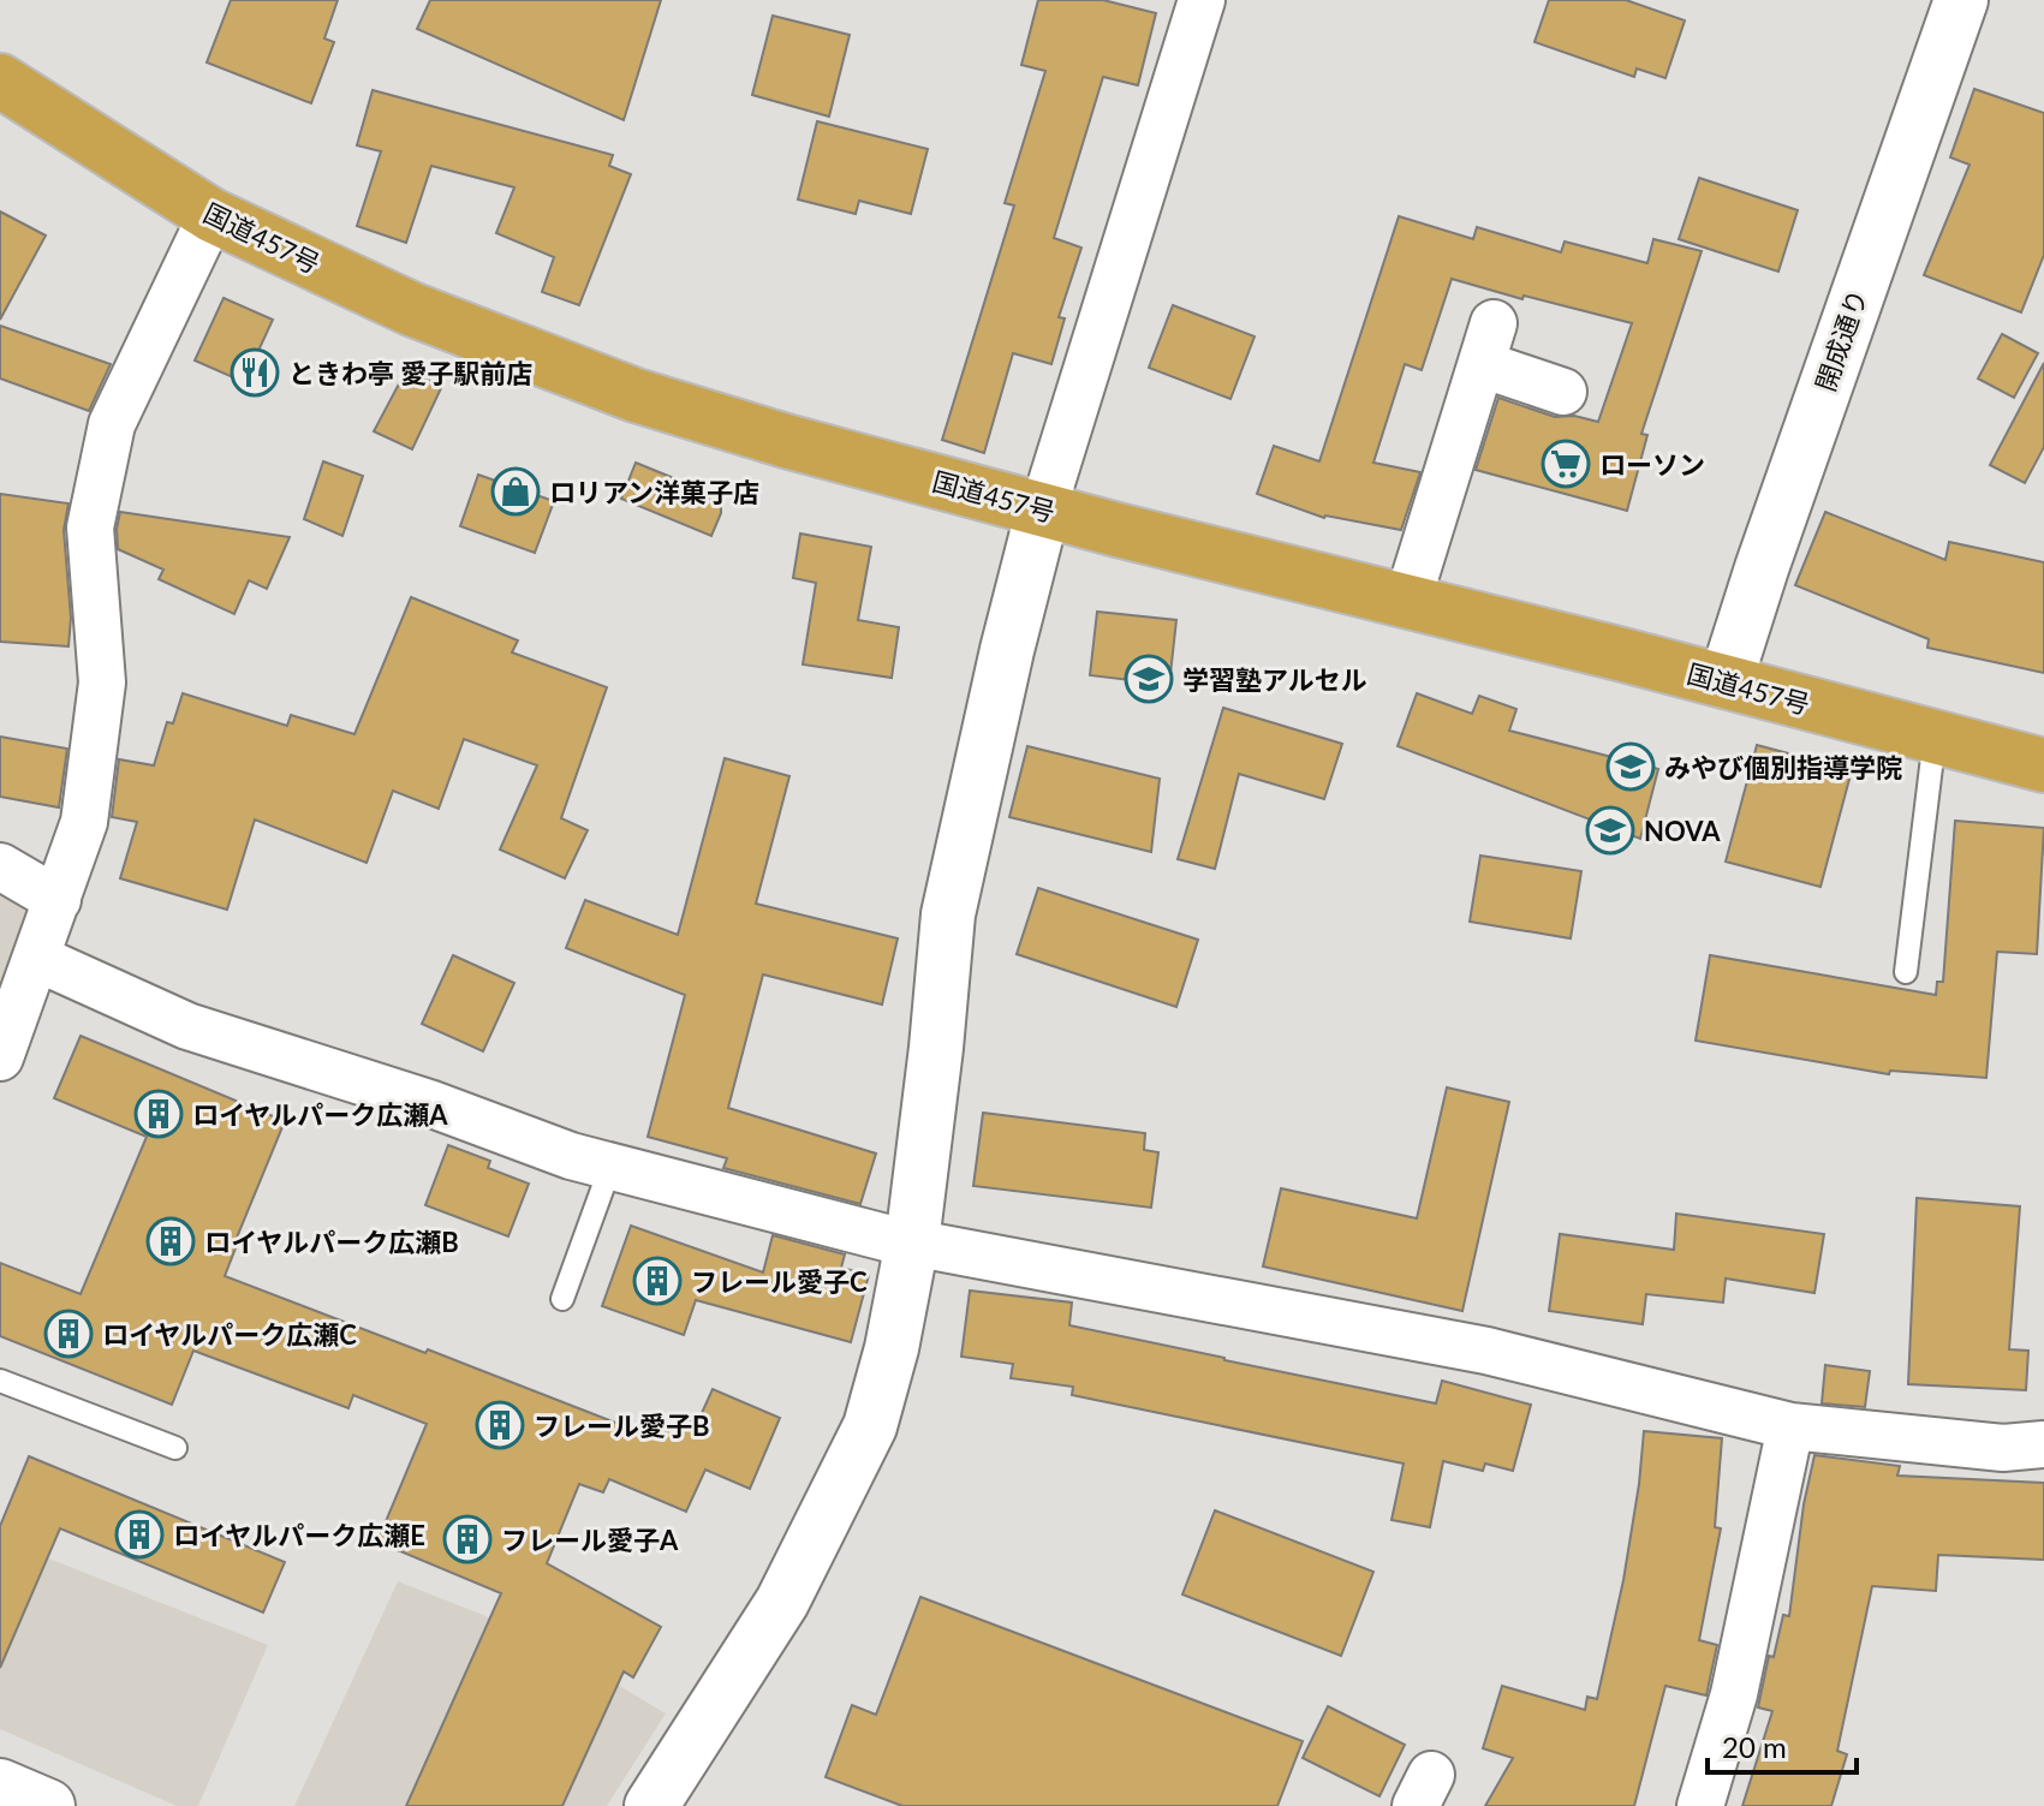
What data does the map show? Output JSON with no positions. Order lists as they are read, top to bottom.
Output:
{
  "streets": {
    "highway": ["国道457号"],
    "street": ["開成通り"]
  },
  "crossings": [
    ["国道457号", "開成通り"]
  ],
  "places": {
    "restaurant": ["ときわ亭 愛子駅前店"],
    "supermarket": ["ローソン"],
    "shop": ["ロリアン洋菓子店"],
    "school or university": ["学習塾アルセル", "みやび個別指導学院", "NOVA"],
    "building": [
      "ロイヤルパーク広瀬A",
      "ロイヤルパーク広瀬B",
      "フレール愛子C",
      "ロイヤルパーク広瀬C",
      "フレール愛子B",
      "ロイヤルパーク広瀬E",
      "フレール愛子A"
    ]
  },
  "scale_bar": "20 m"
}
